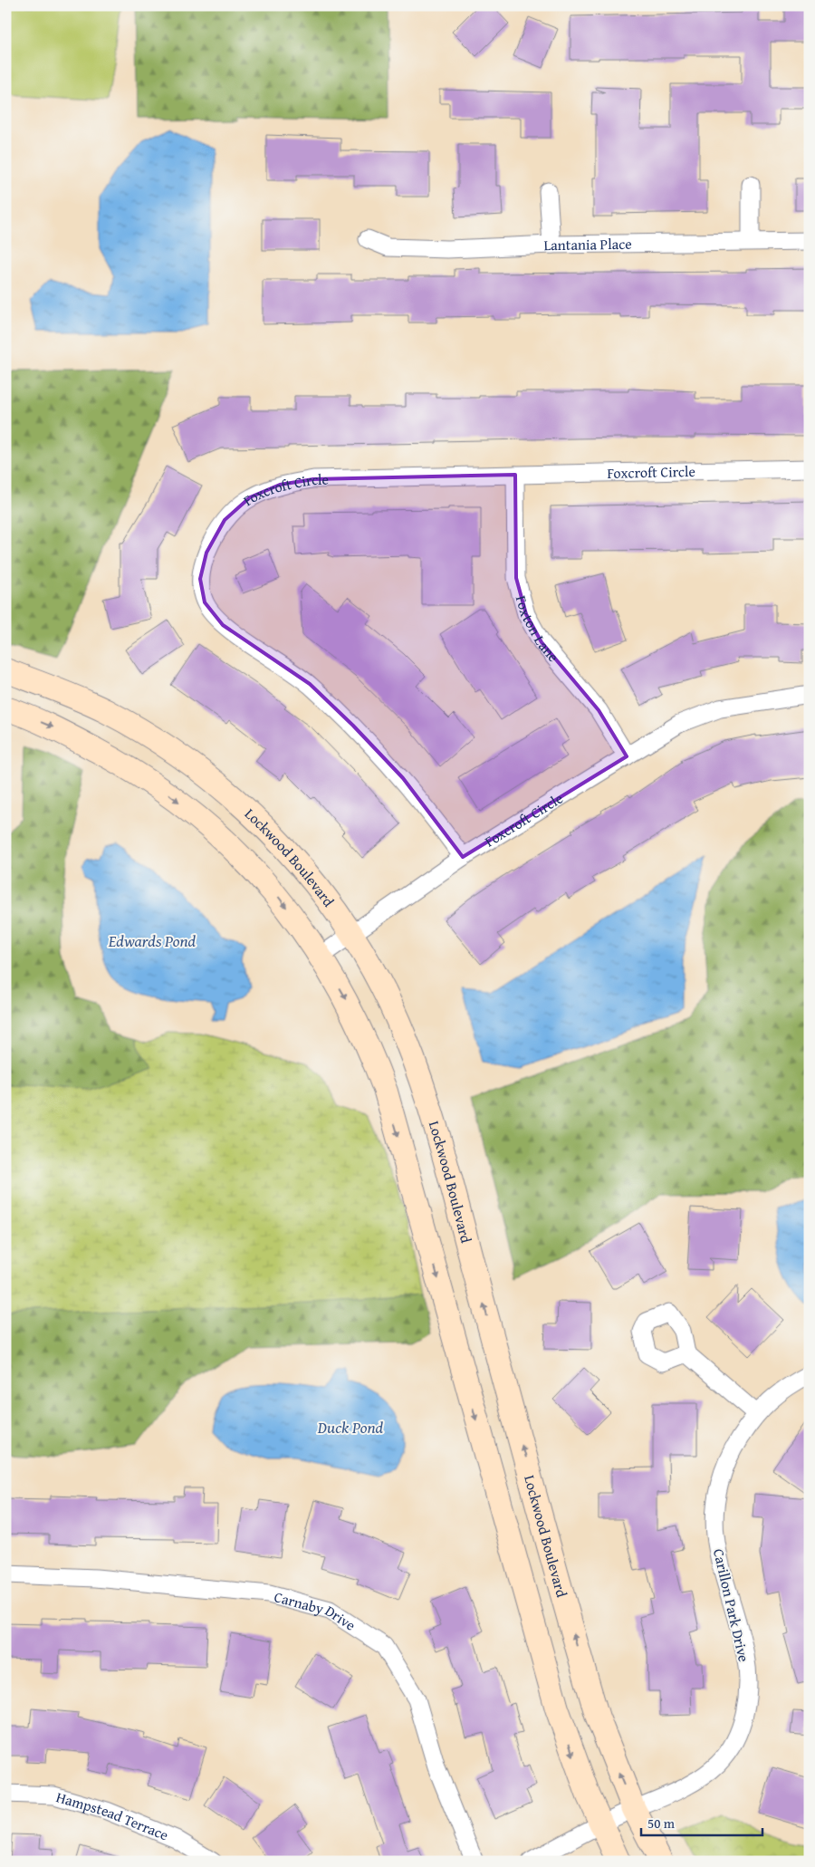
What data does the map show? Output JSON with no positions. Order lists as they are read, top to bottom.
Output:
{
  "streets": {
    "main road": ["Lockwood Boulevard"],
    "street": [
      "Lantania Place",
      "Foxcroft Circle",
      "Foxton Lane",
      "Carillon Park Drive",
      "Carnaby Drive",
      "Hampstead Terrace"
    ]
  },
  "crossings": [
    ["Foxcroft Circle", "Foxton Lane"],
    ["Foxcroft Circle", "Lockwood Boulevard"],
    ["Lockwood Boulevard", "Carillon Park Drive"]
  ],
  "water": ["Edwards Pond", "Duck Pond"],
  "scale_bar": "50 m"
}
